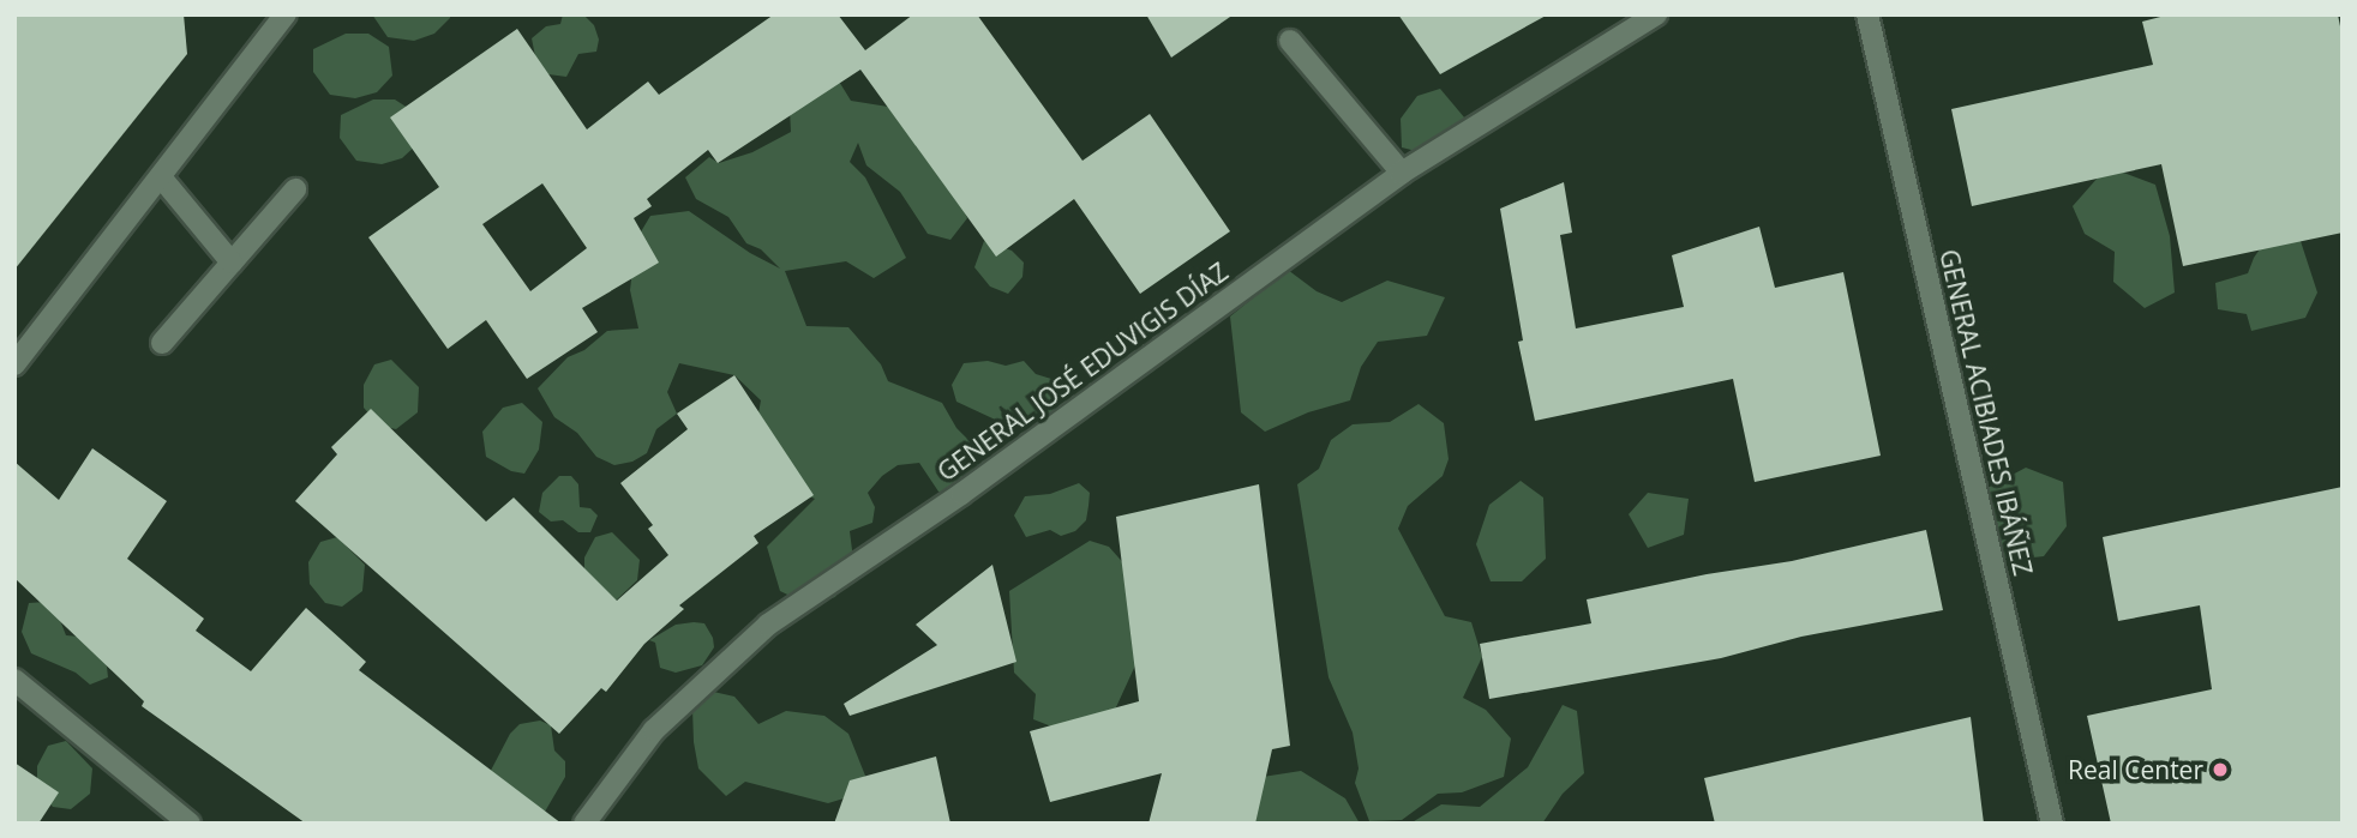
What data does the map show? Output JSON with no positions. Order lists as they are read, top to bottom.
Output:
{
  "streets": {
    "street": ["GENERAL JOSÉ EDUVIGIS DÍAZ", "GENERAL ACIBIADES IBÁÑEZ"]
  },
  "places": ["Real Center"]
}
